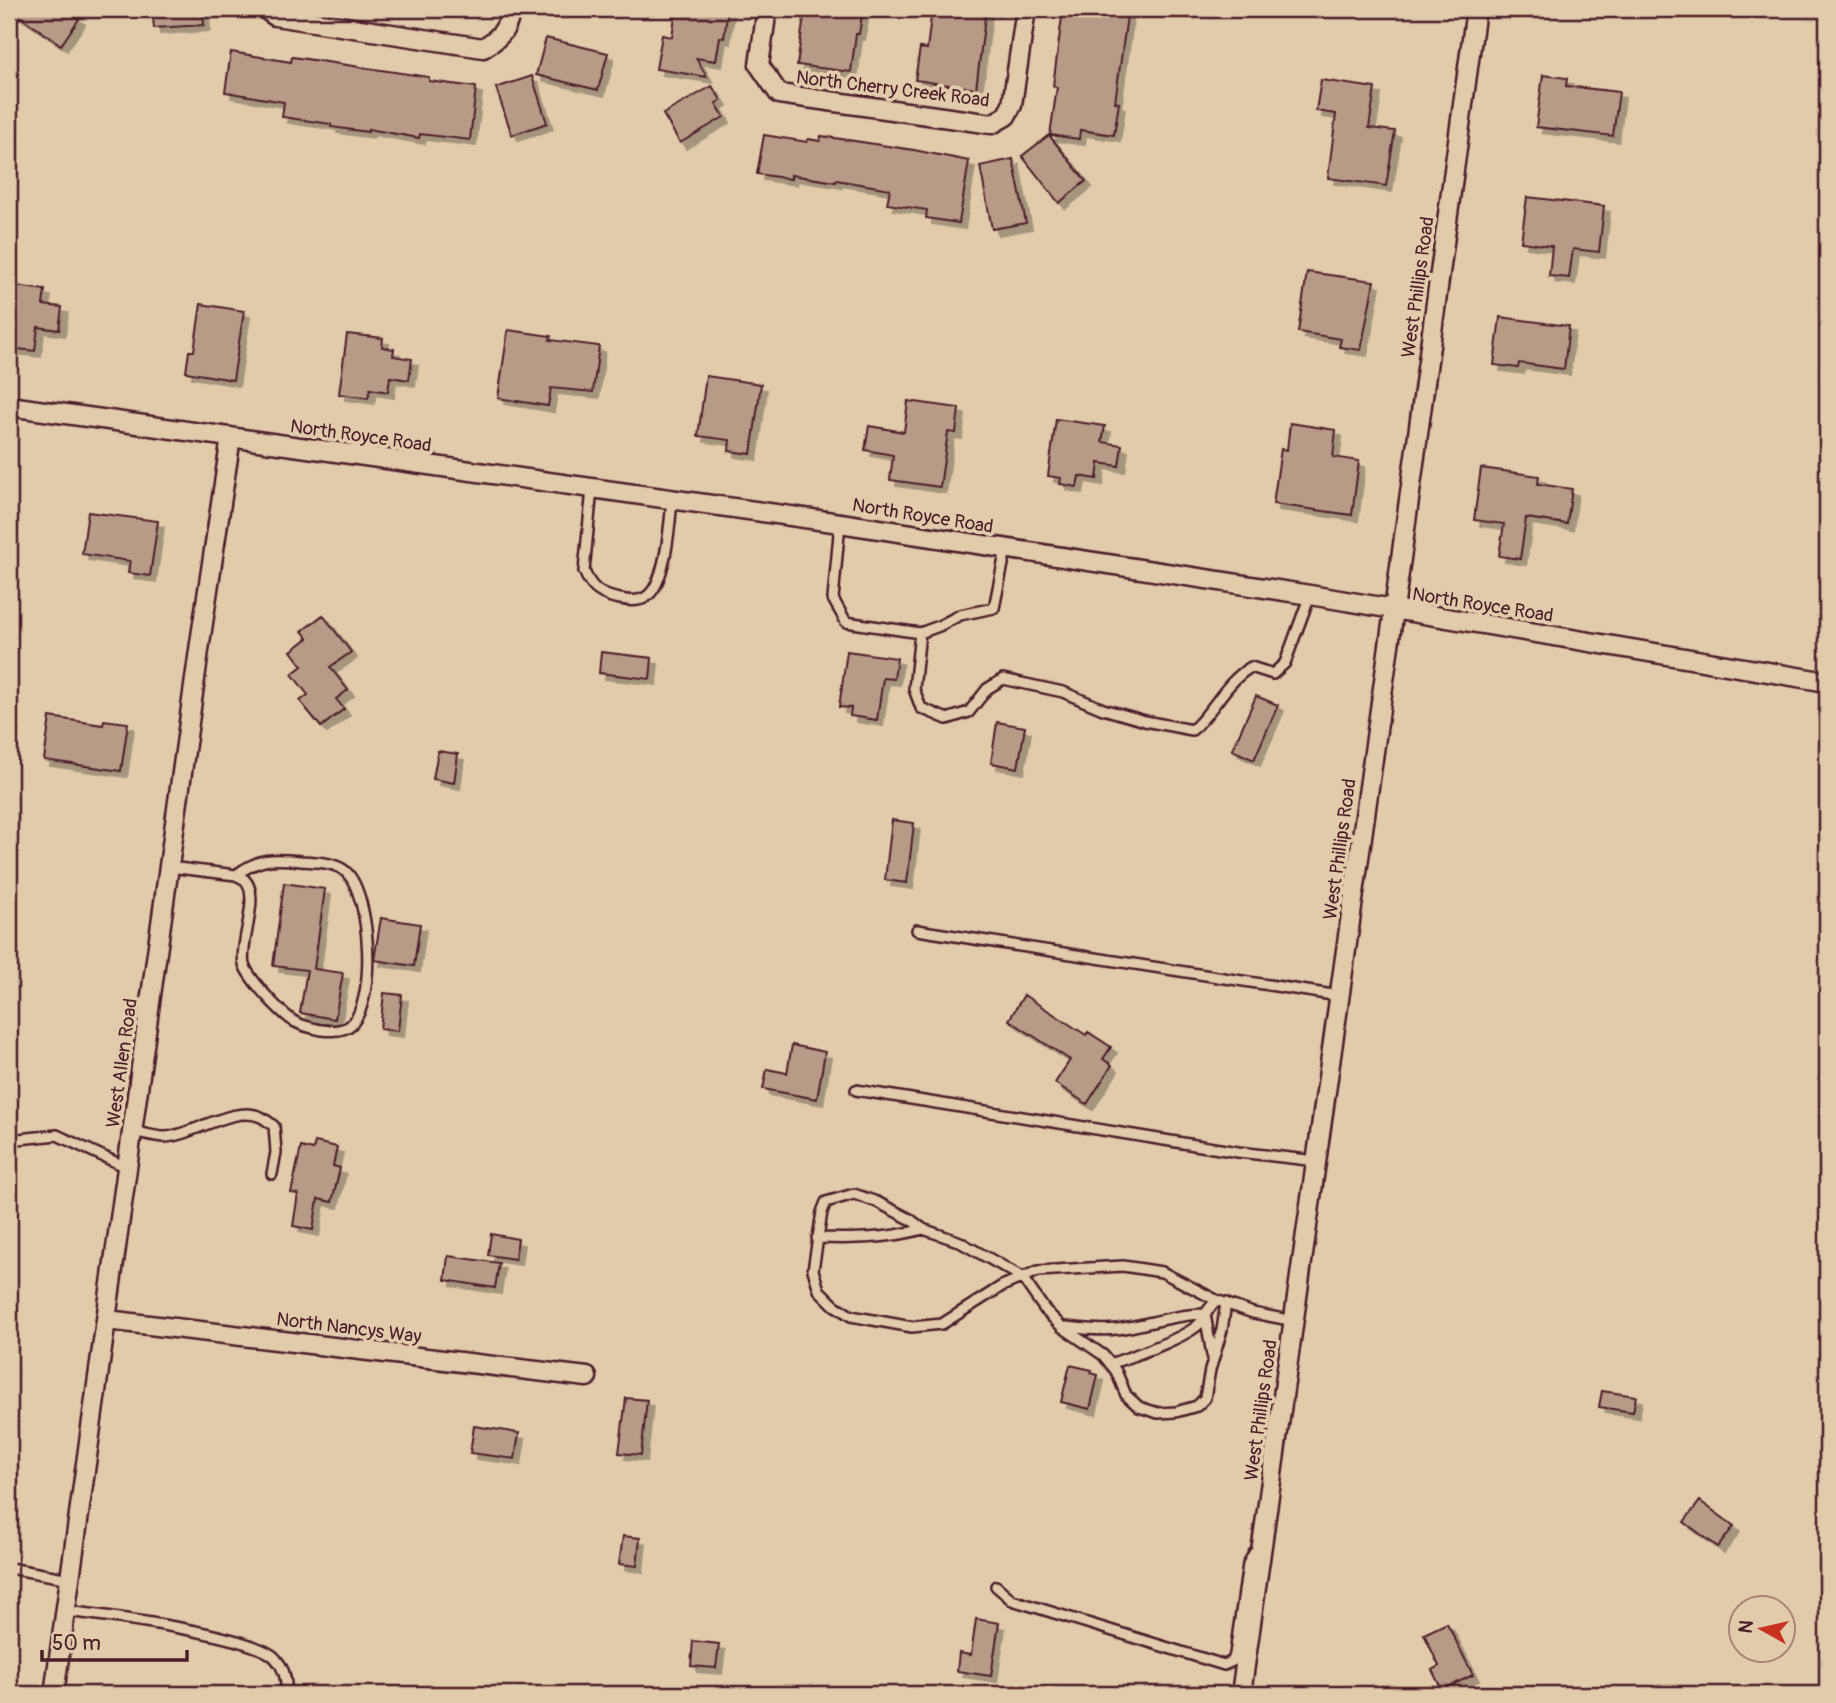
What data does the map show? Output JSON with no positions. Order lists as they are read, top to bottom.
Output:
{
  "streets": {
    "street": [
      "North Cherry Creek Road",
      "West Phillips Road",
      "North Royce Road",
      "West Allen Road",
      "North Nancys Way"
    ]
  },
  "crossings": [
    ["West Phillips Road", "North Royce Road"],
    ["North Royce Road", "West Allen Road"],
    ["West Allen Road", "North Nancys Way"]
  ],
  "scale_bar": "50 m",
  "north": "left"
}
